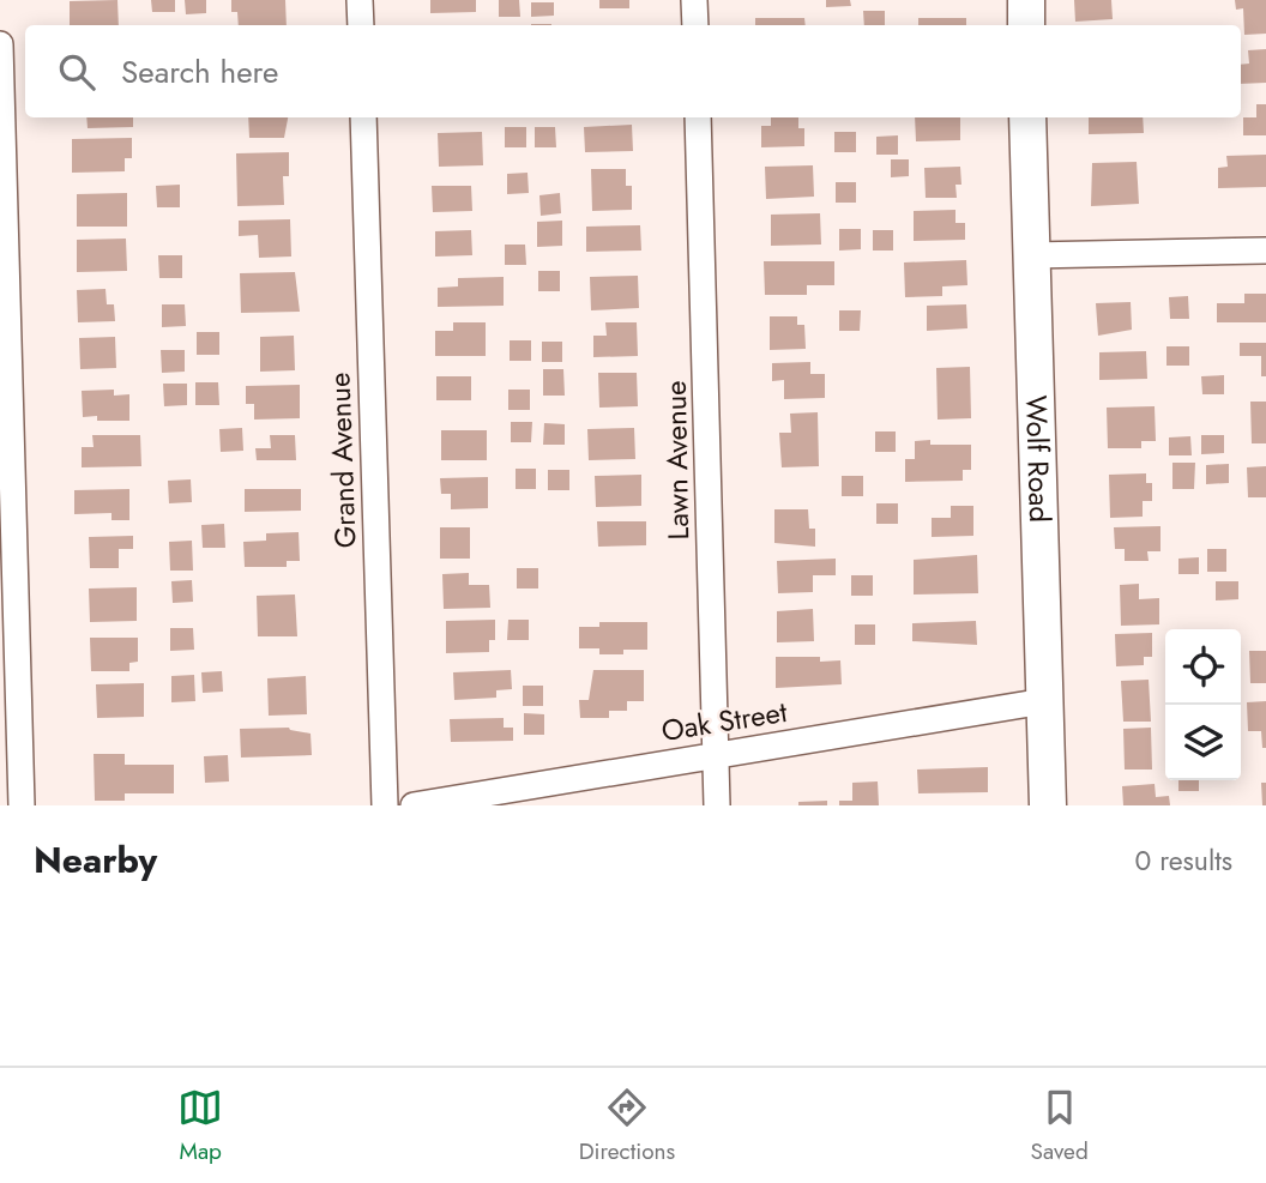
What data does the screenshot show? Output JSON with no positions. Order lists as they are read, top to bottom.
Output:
{
  "streets": {
    "main road": ["Wolf Road"],
    "street": ["Grand Avenue", "Lawn Avenue", "Oak Street"]
  },
  "crossings": [
    ["Wolf Road", "Oak Street"],
    ["Lawn Avenue", "Oak Street"]
  ],
  "page": {
    "search": "Search here",
    "heading": ["Nearby", "0 results"],
    "nav": ["Map", "Directions", "Saved"]
  }
}
